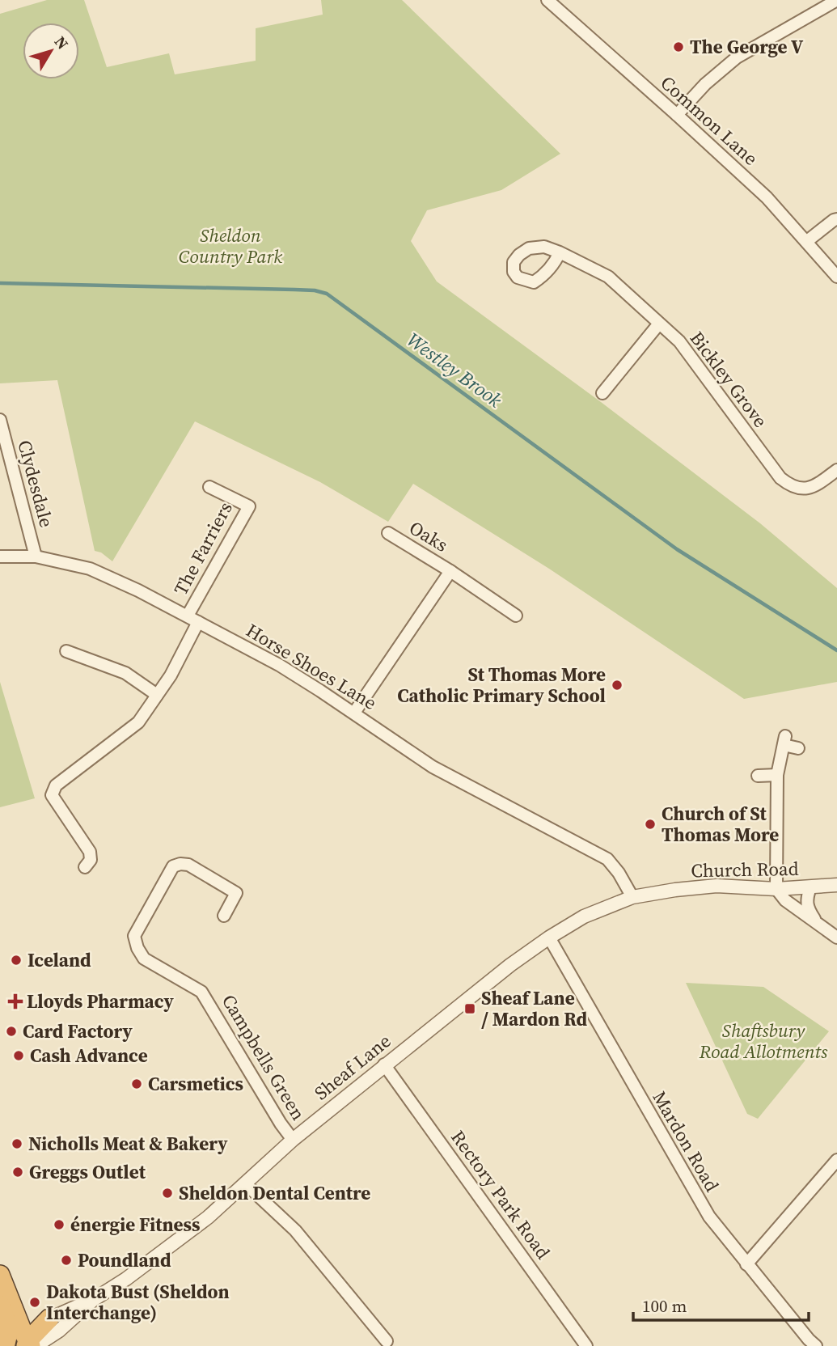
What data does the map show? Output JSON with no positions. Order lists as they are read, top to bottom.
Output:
{
  "streets": {
    "street": [
      "Common Lane",
      "Bickley Grove",
      "Clydesdale",
      "Oaks",
      "The Farriers",
      "Horse Shoes Lane",
      "Church Road",
      "Campbells Green",
      "Sheaf Lane",
      "Mardon Road",
      "Rectory Park Road"
    ]
  },
  "crossings": [
    ["Clydesdale", "Horse Shoes Lane"],
    ["The Farriers", "Horse Shoes Lane"],
    ["Horse Shoes Lane", "Sheaf Lane"],
    ["Church Road", "Sheaf Lane"],
    ["Campbells Green", "Sheaf Lane"],
    ["Sheaf Lane", "Mardon Road"],
    ["Sheaf Lane", "Rectory Park Road"]
  ],
  "water": ["Westley Brook"],
  "parks": ["Sheldon Country Park", "Shaftsbury Road Allotments"],
  "places": {
    "other": [
      "The George V",
      "St Thomas More Catholic Primary School",
      "Church of St Thomas More",
      "Iceland",
      "Card Factory",
      "Cash Advance",
      "Carsmetics",
      "Nicholls Meat & Bakery",
      "Greggs Outlet",
      "Sheldon Dental Centre",
      "énergie Fitness",
      "Poundland",
      "Dakota Bust (Sheldon Interchange)"
    ],
    "health": ["Lloyds Pharmacy"],
    "transit": ["Sheaf Lane / Mardon Rd"]
  },
  "scale_bar": "100 m",
  "north": "top right"
}
